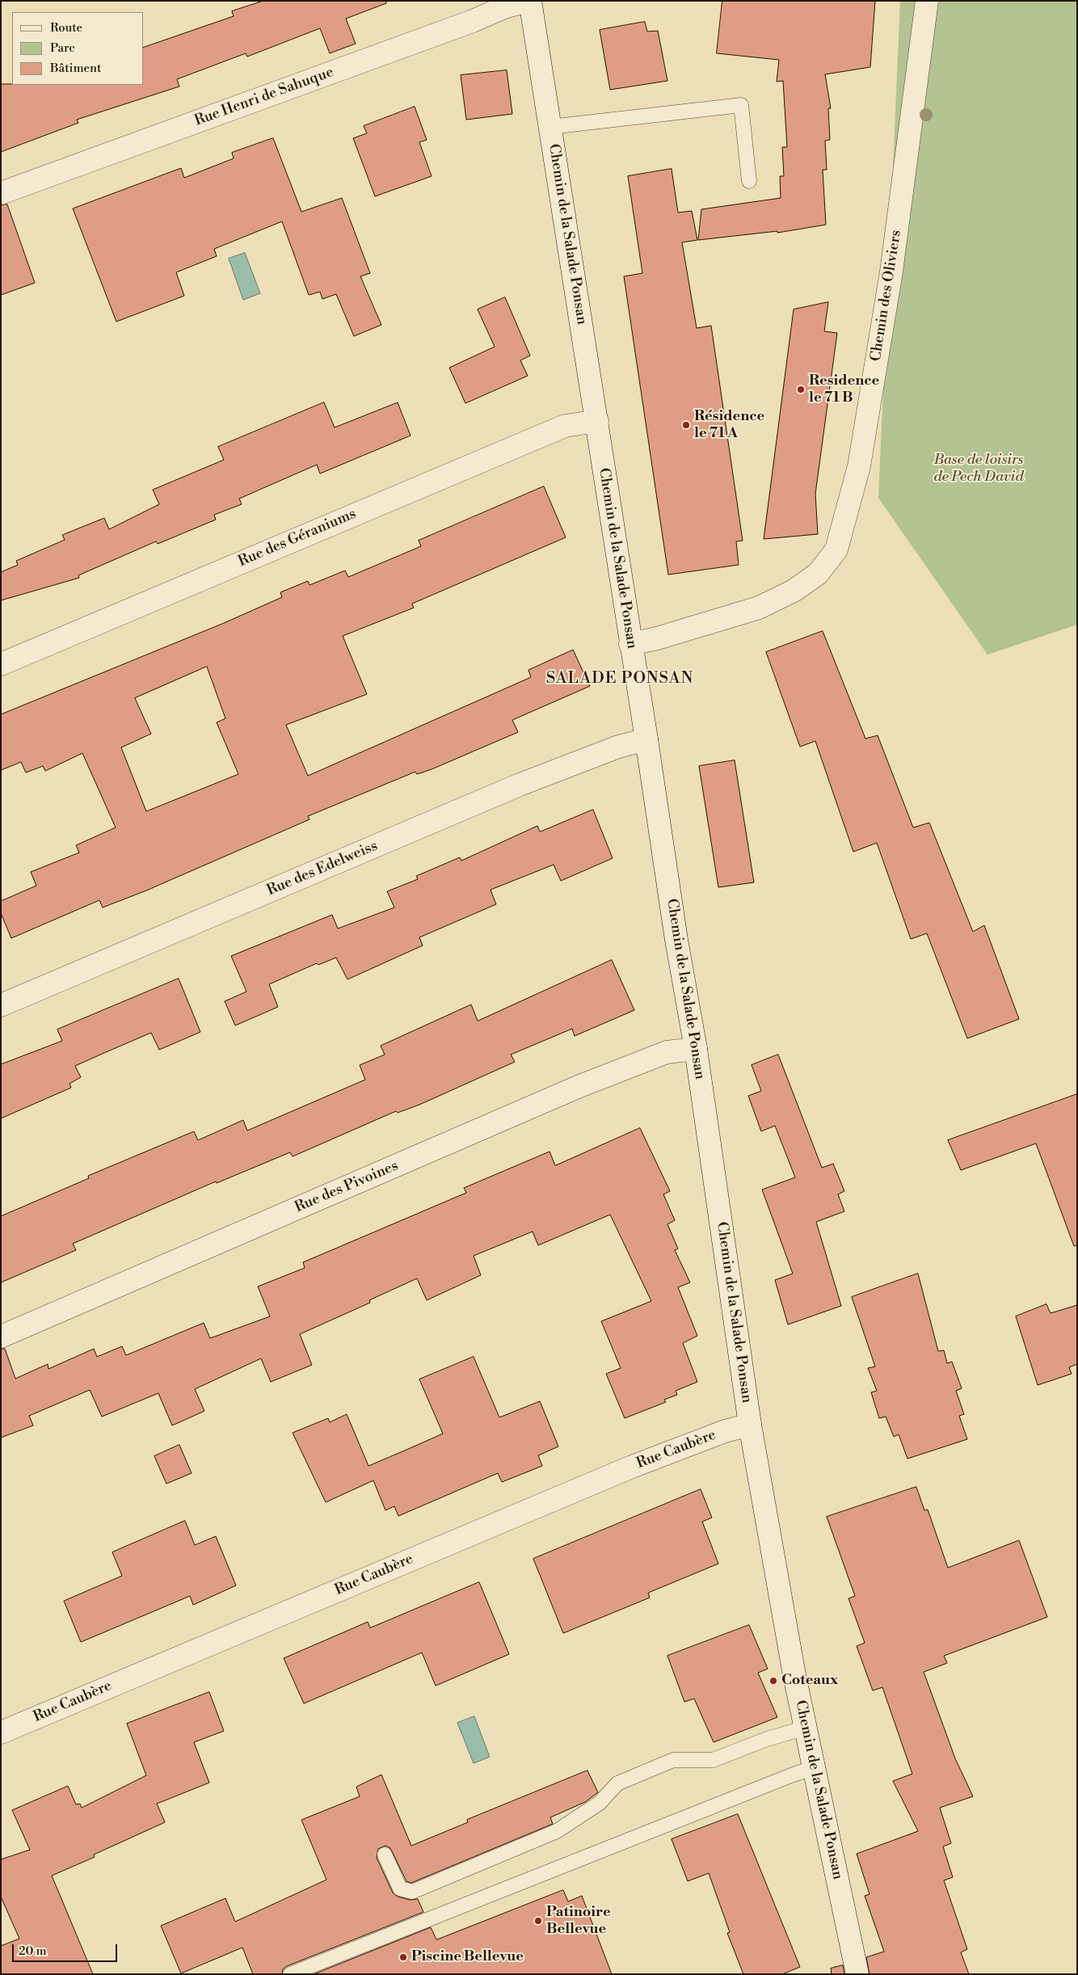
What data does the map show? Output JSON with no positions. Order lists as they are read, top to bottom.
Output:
{
  "streets": {
    "street": [
      "Rue Henri de Sahuque",
      "Chemin de la Salade Ponsan",
      "Chemin des Oliviers",
      "Rue des Géraniums",
      "Rue des Edelweiss",
      "Rue des Pivoines",
      "Rue Caubère"
    ]
  },
  "crossings": [
    ["Rue Henri de Sahuque", "Chemin de la Salade Ponsan"],
    ["Chemin de la Salade Ponsan", "Chemin des Oliviers"],
    ["Chemin de la Salade Ponsan", "Rue des Géraniums"],
    ["Chemin de la Salade Ponsan", "Rue des Edelweiss"],
    ["Chemin de la Salade Ponsan", "Rue des Pivoines"],
    ["Chemin de la Salade Ponsan", "Rue Caubère"]
  ],
  "districts": ["SALADE PONSAN"],
  "parks": ["Base de loisirs de Pech David"],
  "places": [
    "Residence le 71 B",
    "Résidence le 71 A",
    "Coteaux",
    "Patinoire Bellevue",
    "Piscine Bellevue"
  ],
  "legend": ["Route", "Parc", "Bâtiment"],
  "scale_bar": "20 m"
}
